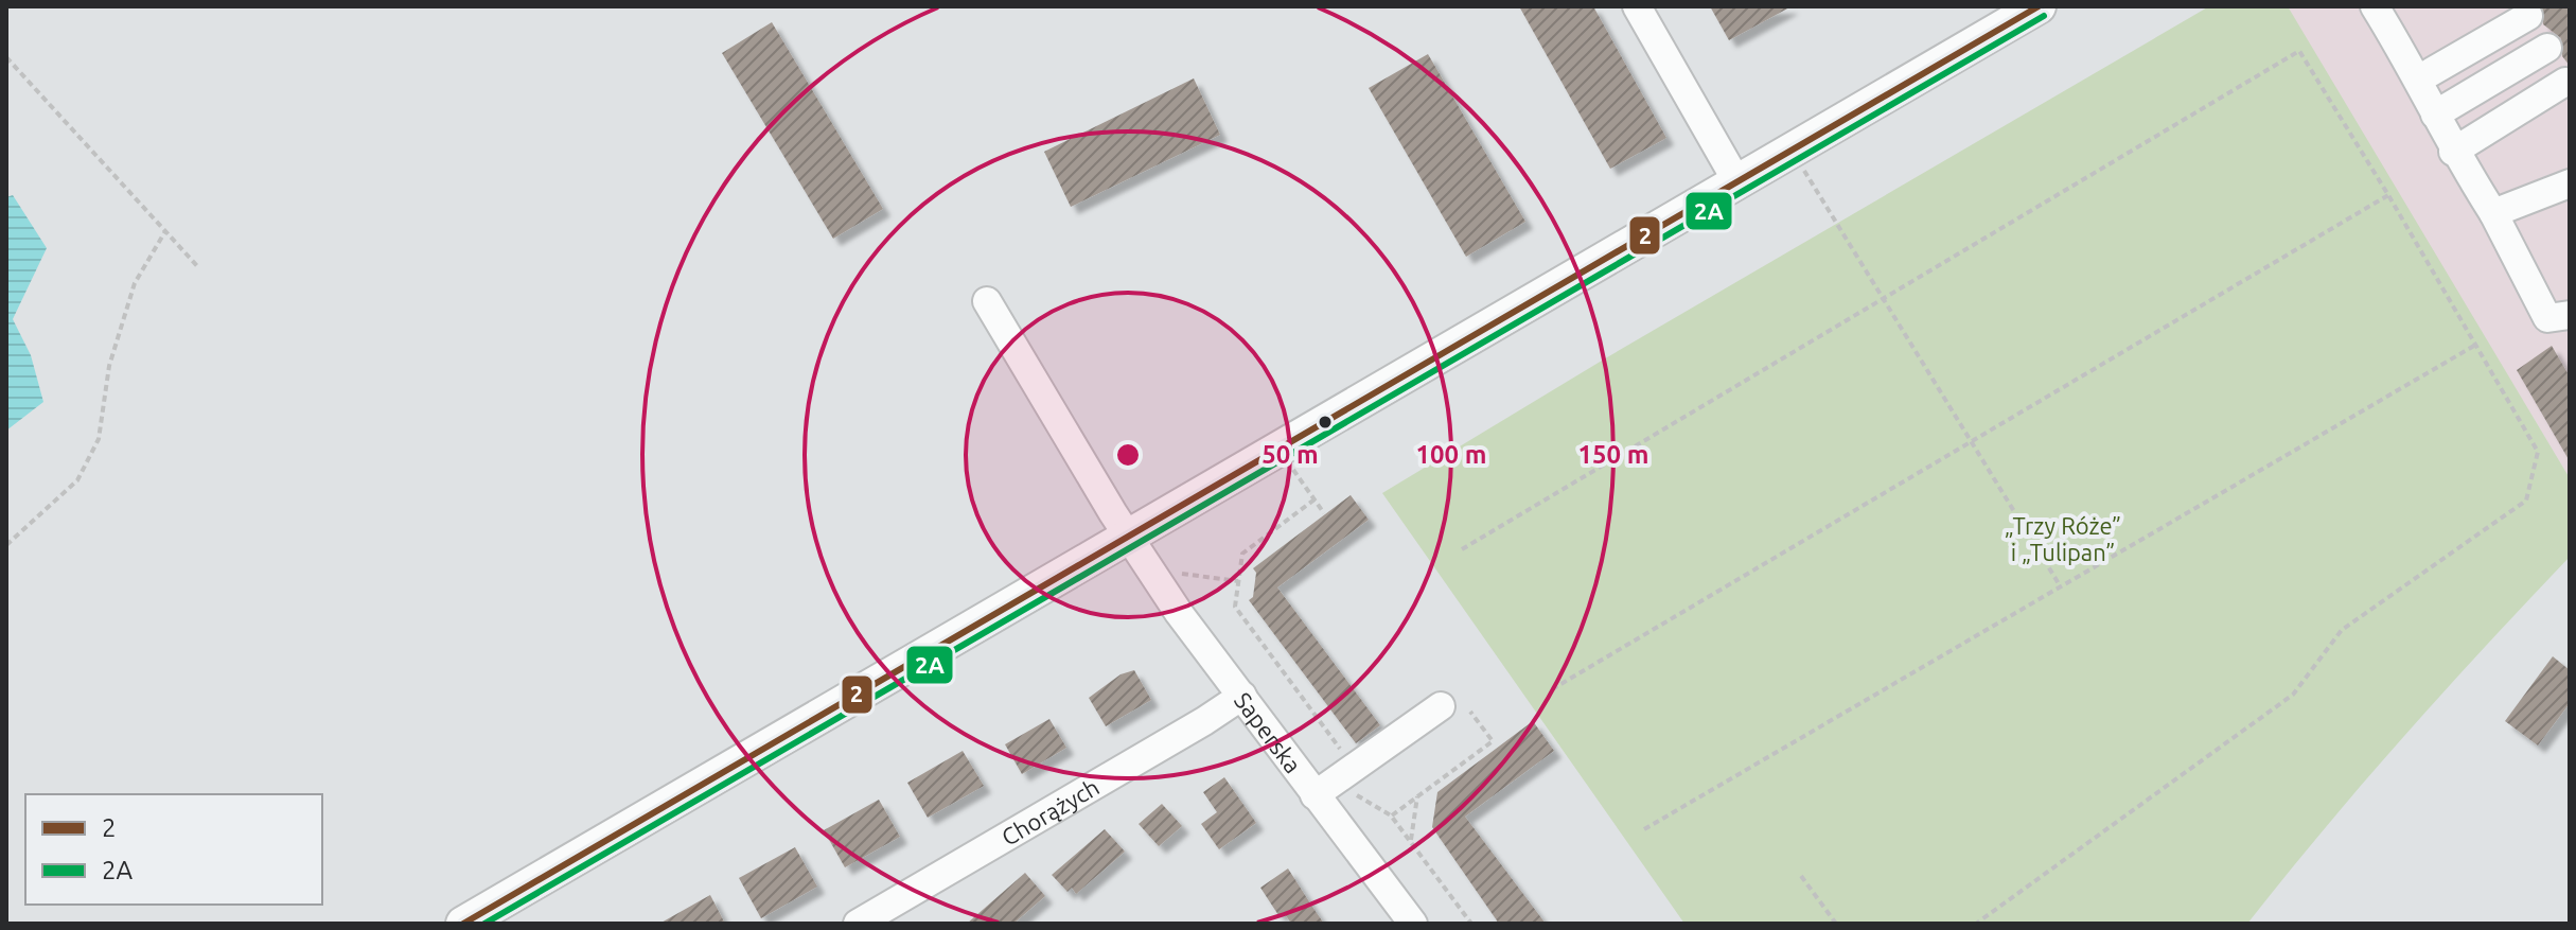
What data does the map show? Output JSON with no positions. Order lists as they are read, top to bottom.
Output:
{
  "streets": {
    "street": ["Saperska", "Chorążych"]
  },
  "crossings": [
    ["Saperska", "Chorążych"]
  ],
  "parks": ["„Trzy Róże” i „Tulipan”"],
  "lines": ["transit line 2", "transit line 2A"],
  "legend": ["2", "2A"],
  "rings": ["50 m", "100 m", "150 m"]
}
